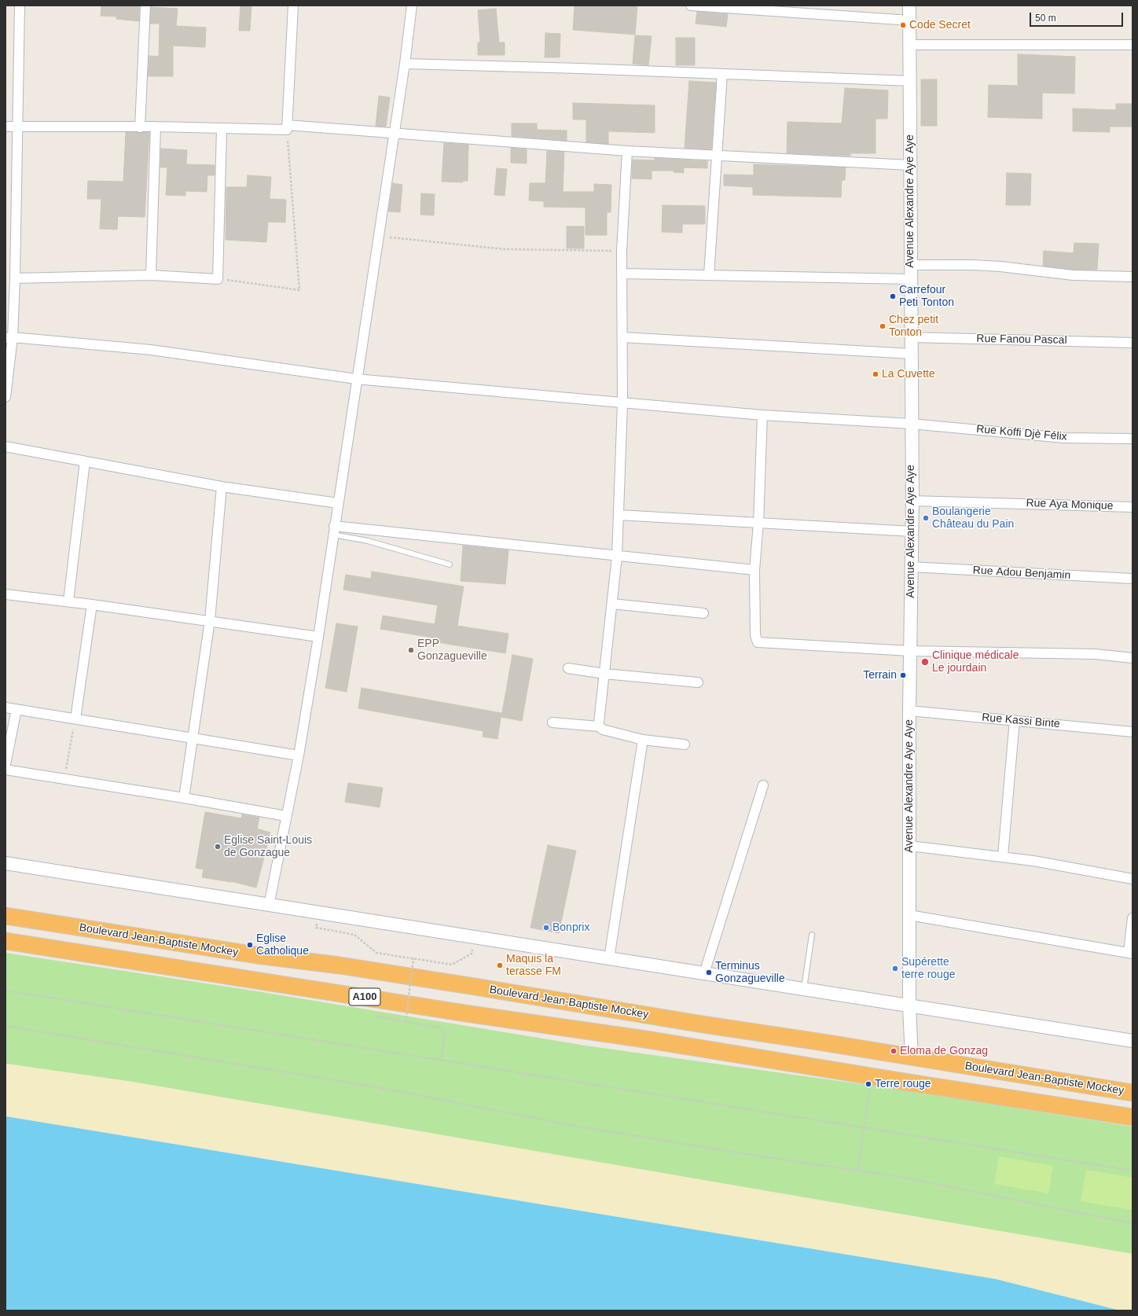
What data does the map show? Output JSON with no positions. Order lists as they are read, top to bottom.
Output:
{
  "streets": {
    "highway": ["Boulevard Jean-Baptiste Mockey", "A100"],
    "street": [
      "Avenue Alexandre Aye Aye",
      "Rue Fanou Pascal",
      "Rue Koffi Djè Félix",
      "Rue Aya Monique",
      "Rue Adou Benjamin",
      "Rue Kassi Binte"
    ]
  },
  "crossings": [
    ["Avenue Alexandre Aye Aye", "Rue Fanou Pascal"],
    ["Avenue Alexandre Aye Aye", "Rue Koffi Djè Félix"],
    ["Avenue Alexandre Aye Aye", "Rue Aya Monique"],
    ["Avenue Alexandre Aye Aye", "Rue Adou Benjamin"],
    ["Avenue Alexandre Aye Aye", "Rue Kassi Binte"],
    ["Avenue Alexandre Aye Aye", "Boulevard Jean-Baptiste Mockey"]
  ],
  "places": [
    "Code Secret",
    "Carrefour Peti Tonton",
    "Chez petit Tonton",
    "La Cuvette",
    "Boulangerie Château du Pain",
    "EPP Gonzagueville",
    "Clinique médicale Le jourdain",
    "Terrain",
    "Eglise Saint-Louis de Gonzague",
    "Bonprix",
    "Eglise Catholique",
    "Maquis la terasse FM",
    "Supérette terre rouge",
    "Terminus Gonzagueville",
    "Eloma de Gonzag",
    "Terre rouge"
  ],
  "scale_bar": "50 m"
}
